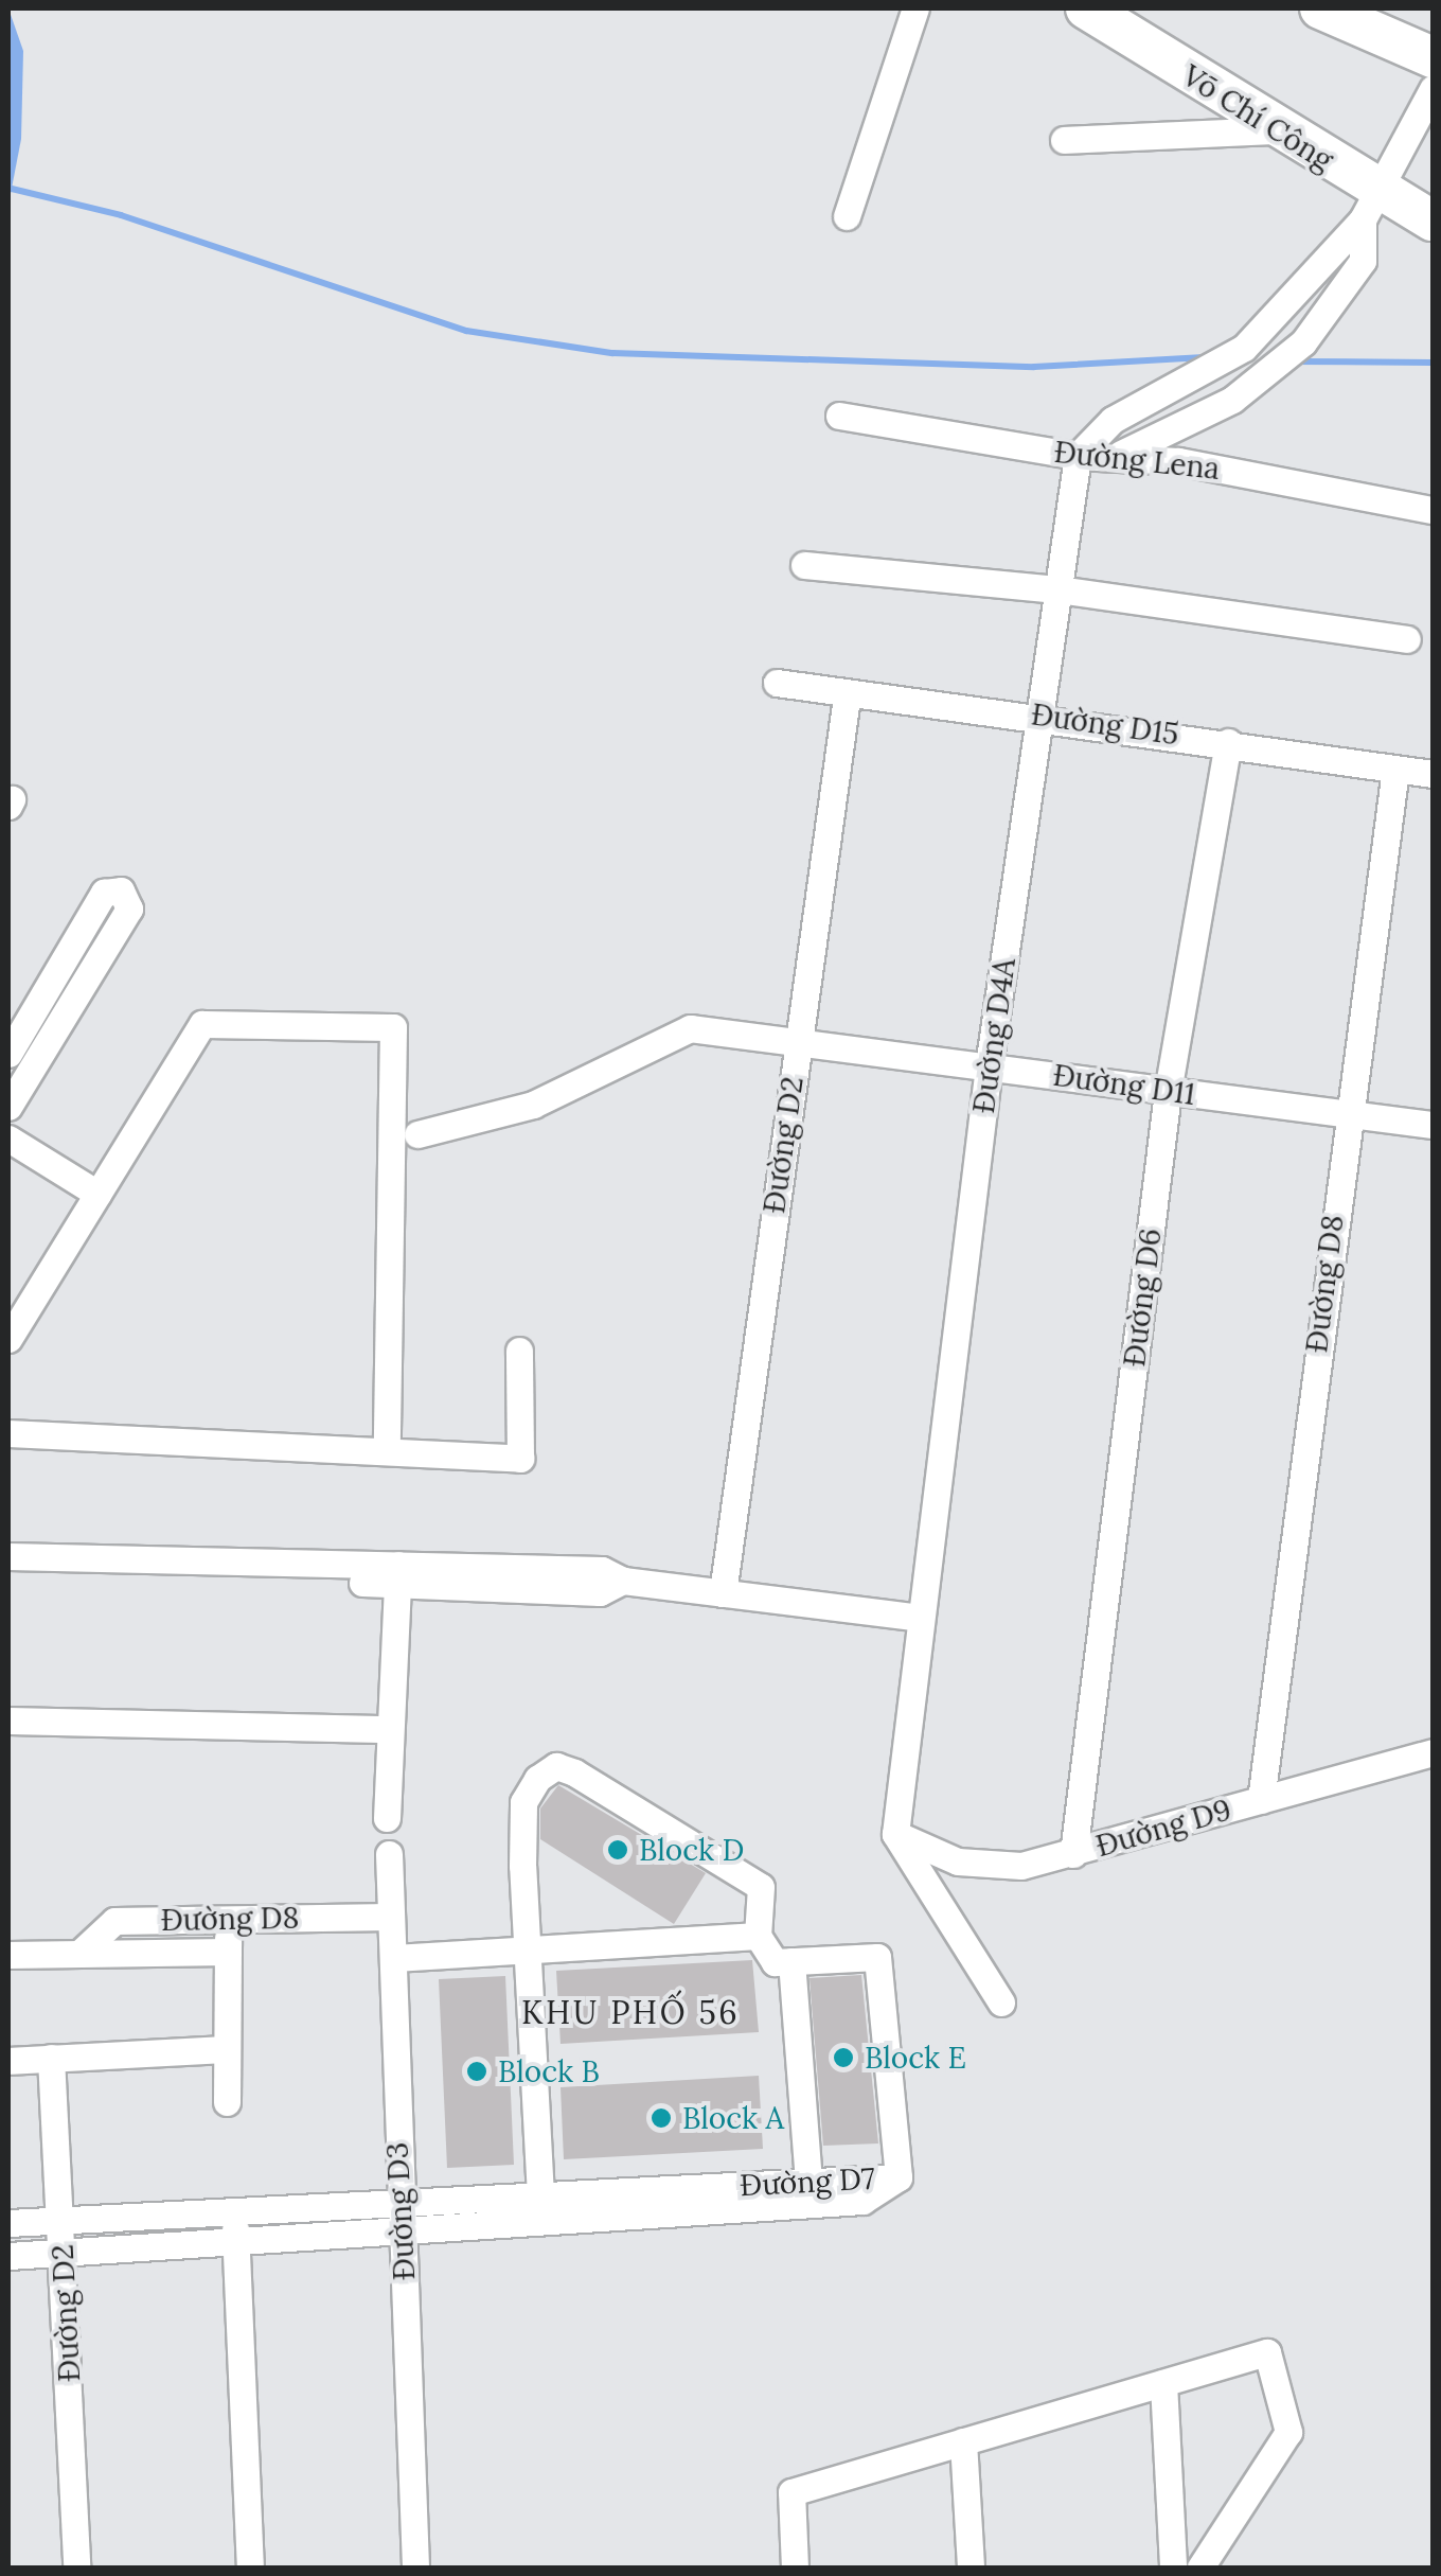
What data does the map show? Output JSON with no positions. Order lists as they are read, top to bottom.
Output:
{
  "streets": {
    "highway": ["Võ Chí Công"],
    "street": [
      "Đường Lena",
      "Đường D15",
      "Đường D4A",
      "Đường D11",
      "Đường D2",
      "Đường D8",
      "Đường D6",
      "Đường D9",
      "Đường D7",
      "Đường D3"
    ]
  },
  "crossings": [
    ["Đường Lena", "Đường D4A"],
    ["Đường D15", "Đường D4A"],
    ["Đường D15", "Đường D2"],
    ["Đường D15", "Đường D8"],
    ["Đường D15", "Đường D6"],
    ["Đường D4A", "Đường D11"],
    ["Đường D4A", "Đường D9"],
    ["Đường D11", "Đường D2"],
    ["Đường D11", "Đường D8"],
    ["Đường D11", "Đường D6"],
    ["Đường D2", "Đường D7"],
    ["Đường D8", "Đường D9"],
    ["Đường D8", "Đường D3"],
    ["Đường D6", "Đường D9"],
    ["Đường D7", "Đường D3"]
  ],
  "districts": ["KHU PHỐ 56"],
  "places": [
    "Block D",
    "Block E",
    "Block B",
    "Block A"
  ]
}
